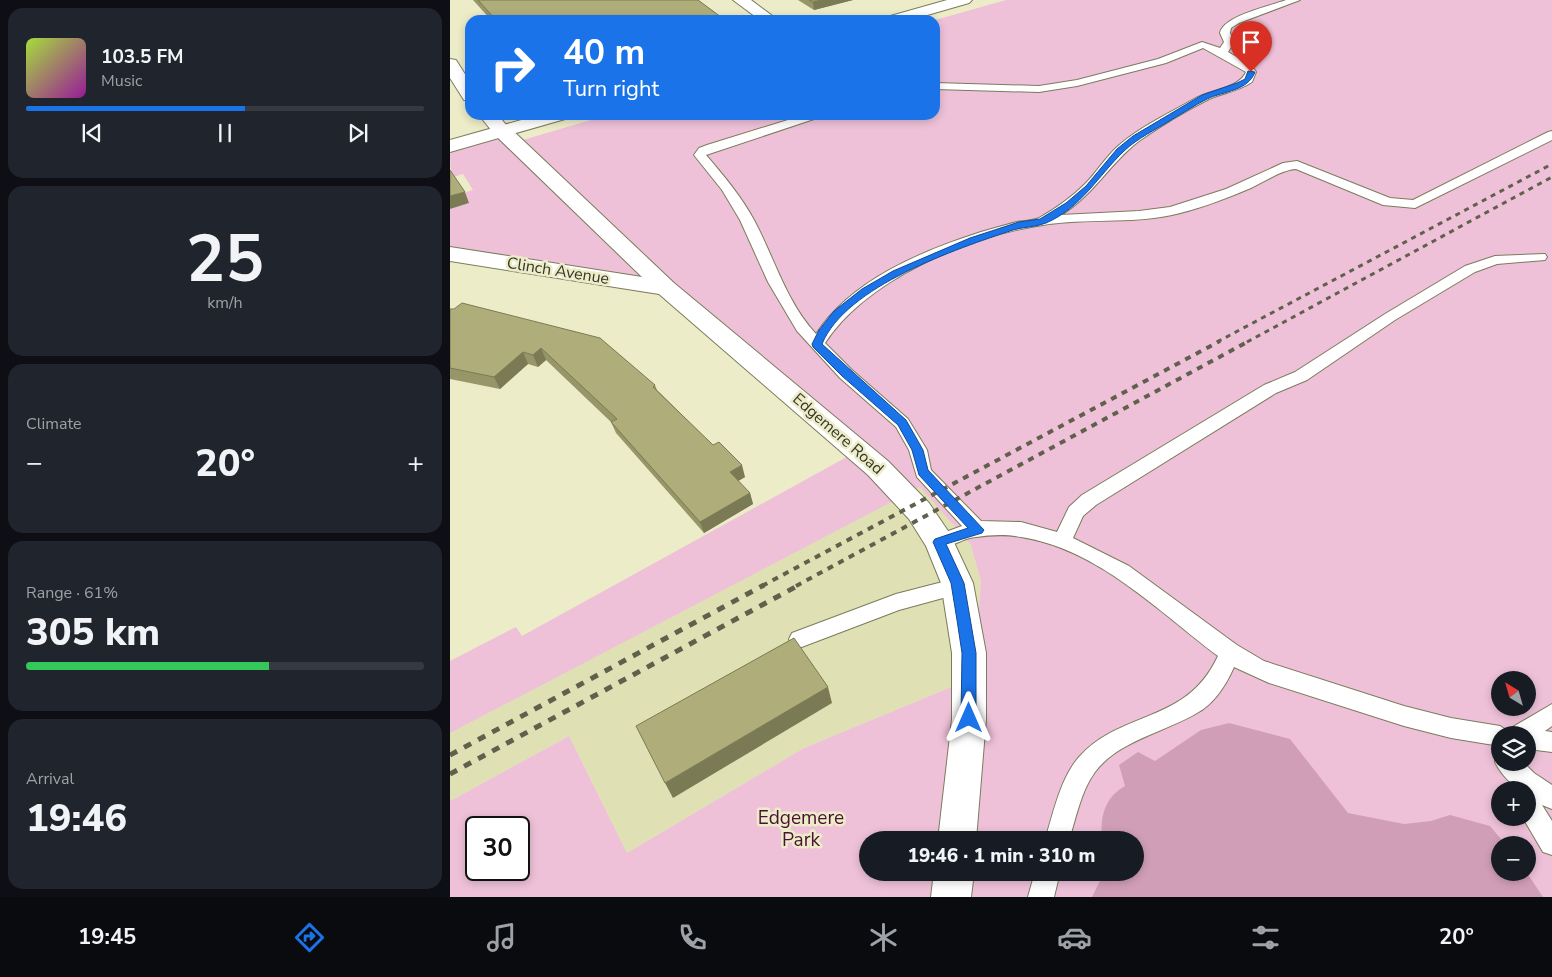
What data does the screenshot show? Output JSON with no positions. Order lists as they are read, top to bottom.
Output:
{
  "streets": {
    "street": ["Clinch Avenue", "Edgemere Road"]
  },
  "crossings": [
    ["Clinch Avenue", "Edgemere Road"]
  ],
  "parks": ["Edgemere Park"],
  "north": "top left",
  "page": {
    "turn": ["40 m", "Turn right"],
    "song": ["103.5 FM", "Music"],
    "tile": [
      ["25", "km/h"],
      "Climate",
      ["Range · 61%", "305 km"],
      ["Arrival", "19:46"]
    ],
    "heat": ["−", "20°", "+"],
    "map_buttons": ["+", "−"],
    "limit": "30",
    "trip": "19:46 · 1 min · 310 m",
    "tabs": ["19:45", "20°"]
  }
}
